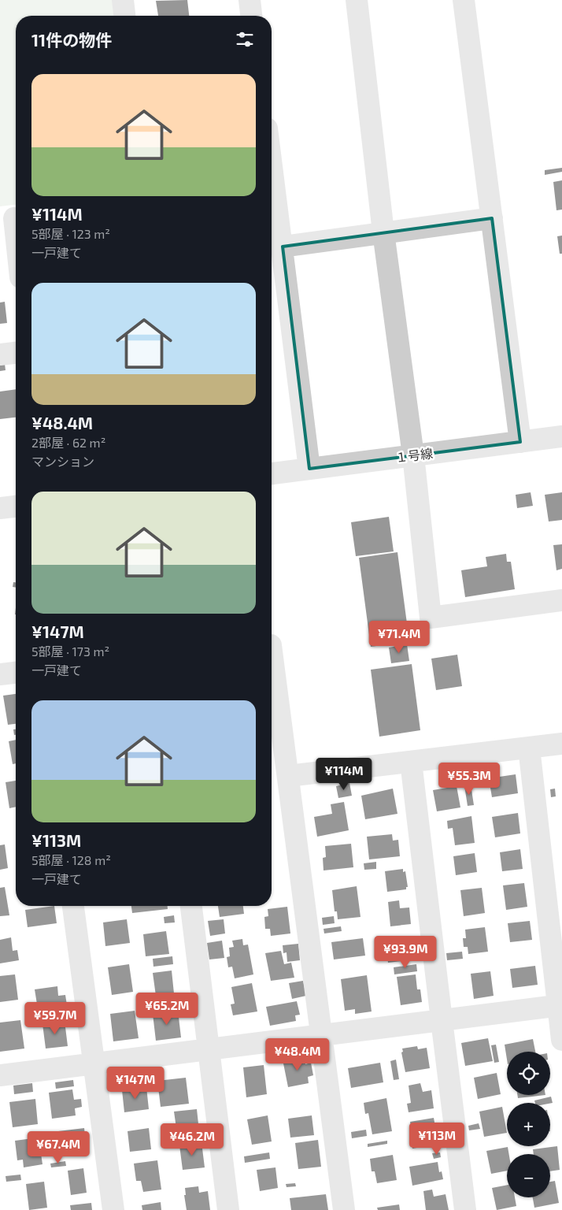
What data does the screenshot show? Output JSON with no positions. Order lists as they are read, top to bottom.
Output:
{
  "streets": {
    "street": ["１号線"]
  },
  "page": {
    "heading": "11件の物件",
    "list": [
      {
        "name": "¥114M",
        "note": "5部屋 · 123 m² · 一戸建て"
      },
      {
        "name": "¥48.4M",
        "note": "2部屋 · 62 m² · マンション"
      },
      {
        "name": "¥147M",
        "note": "5部屋 · 173 m² · 一戸建て"
      },
      {
        "name": "¥113M",
        "note": "5部屋 · 128 m² · 一戸建て"
      }
    ],
    "price": [
      "¥71.4M",
      "¥114M",
      "¥55.3M",
      "¥93.9M",
      "¥65.2M",
      "¥59.7M",
      "¥48.4M",
      "¥147M",
      "¥113M",
      "¥46.2M",
      "¥67.4M"
    ],
    "map_buttons": ["+", "−"]
  }
}
